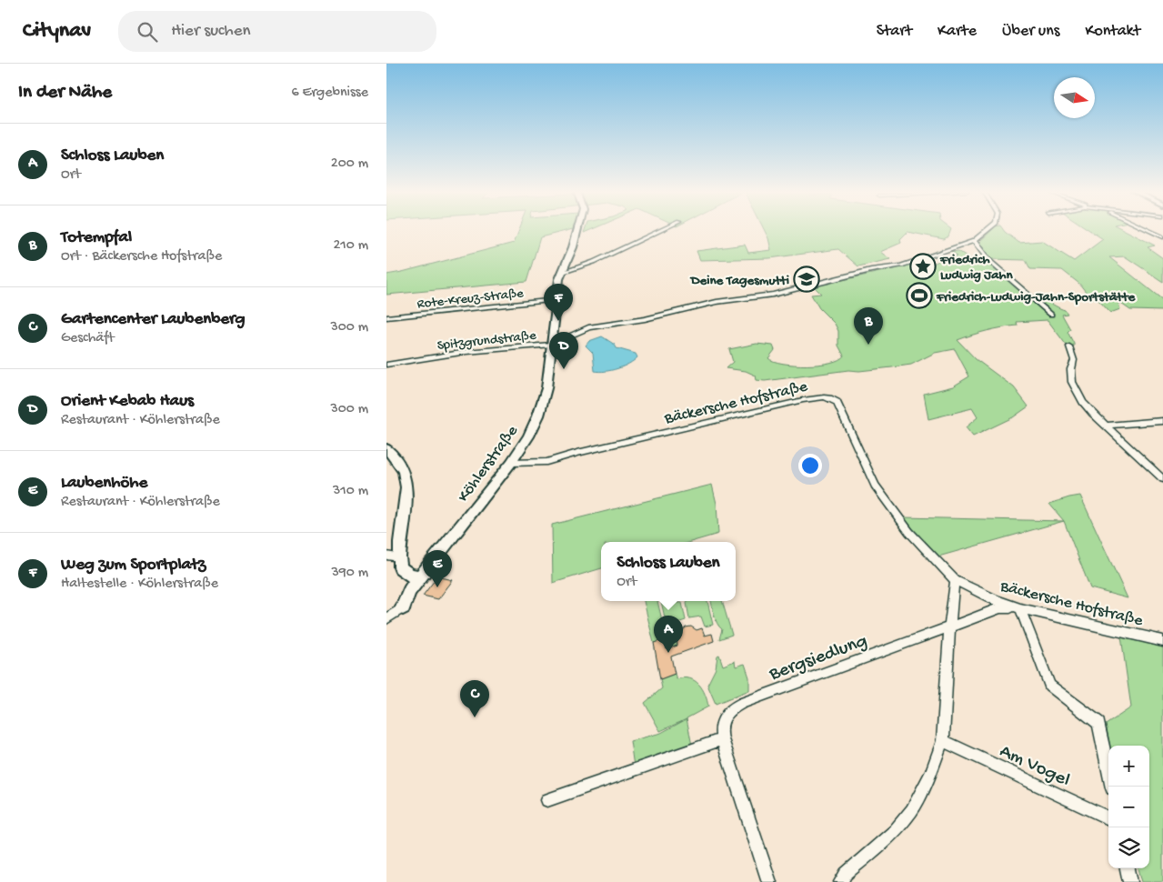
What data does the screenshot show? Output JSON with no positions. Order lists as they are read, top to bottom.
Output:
{
  "streets": {
    "street": [
      "Rote-Kreuz-Straße",
      "Spitzgrundstraße",
      "Bäckersche Hofstraße",
      "Köhlerstraße",
      "Bergsiedlung",
      "Am Vogel"
    ]
  },
  "crossings": [
    ["Rote-Kreuz-Straße", "Köhlerstraße"],
    ["Spitzgrundstraße", "Köhlerstraße"],
    ["Bäckersche Hofstraße", "Köhlerstraße"]
  ],
  "places": {
    "place": ["Friedrich Ludwig Jahn"],
    "school or university": ["Deine Tagesmutti"],
    "sports": ["Friedrich-Ludwig-Jahn-Sportstätte"]
  },
  "north": "right",
  "page": {
    "header": "Citynav",
    "search": "Hier suchen",
    "nav": [
      "Start",
      "Karte",
      "Über uns",
      "Kontakt"
    ],
    "heading": ["In der Nähe", "6 Ergebnisse"],
    "list": [
      {
        "mark": "A",
        "name": "Schloss Lauben",
        "note": "Ort",
        "value": "200 m"
      },
      {
        "mark": "B",
        "name": "Totempfal",
        "note": "Ort · Bäckersche Hofstraße",
        "value": "210 m"
      },
      {
        "mark": "C",
        "name": "Gartencenter Laubenberg",
        "note": "Geschäft",
        "value": "300 m"
      },
      {
        "mark": "D",
        "name": "Orient Kebab Haus",
        "note": "Restaurant · Köhlerstraße",
        "value": "300 m"
      },
      {
        "mark": "E",
        "name": "Laubenhöhe",
        "note": "Restaurant · Köhlerstraße",
        "value": "310 m"
      },
      {
        "mark": "F",
        "name": "Weg zum Sportplatz",
        "note": "Haltestelle · Köhlerstraße",
        "value": "390 m"
      }
    ],
    "pins": [
      "F",
      "B",
      "D",
      "E",
      "A",
      "C"
    ],
    "popup": ["Schloss Lauben", "Ort"],
    "map_buttons": ["+", "−"]
  }
}
